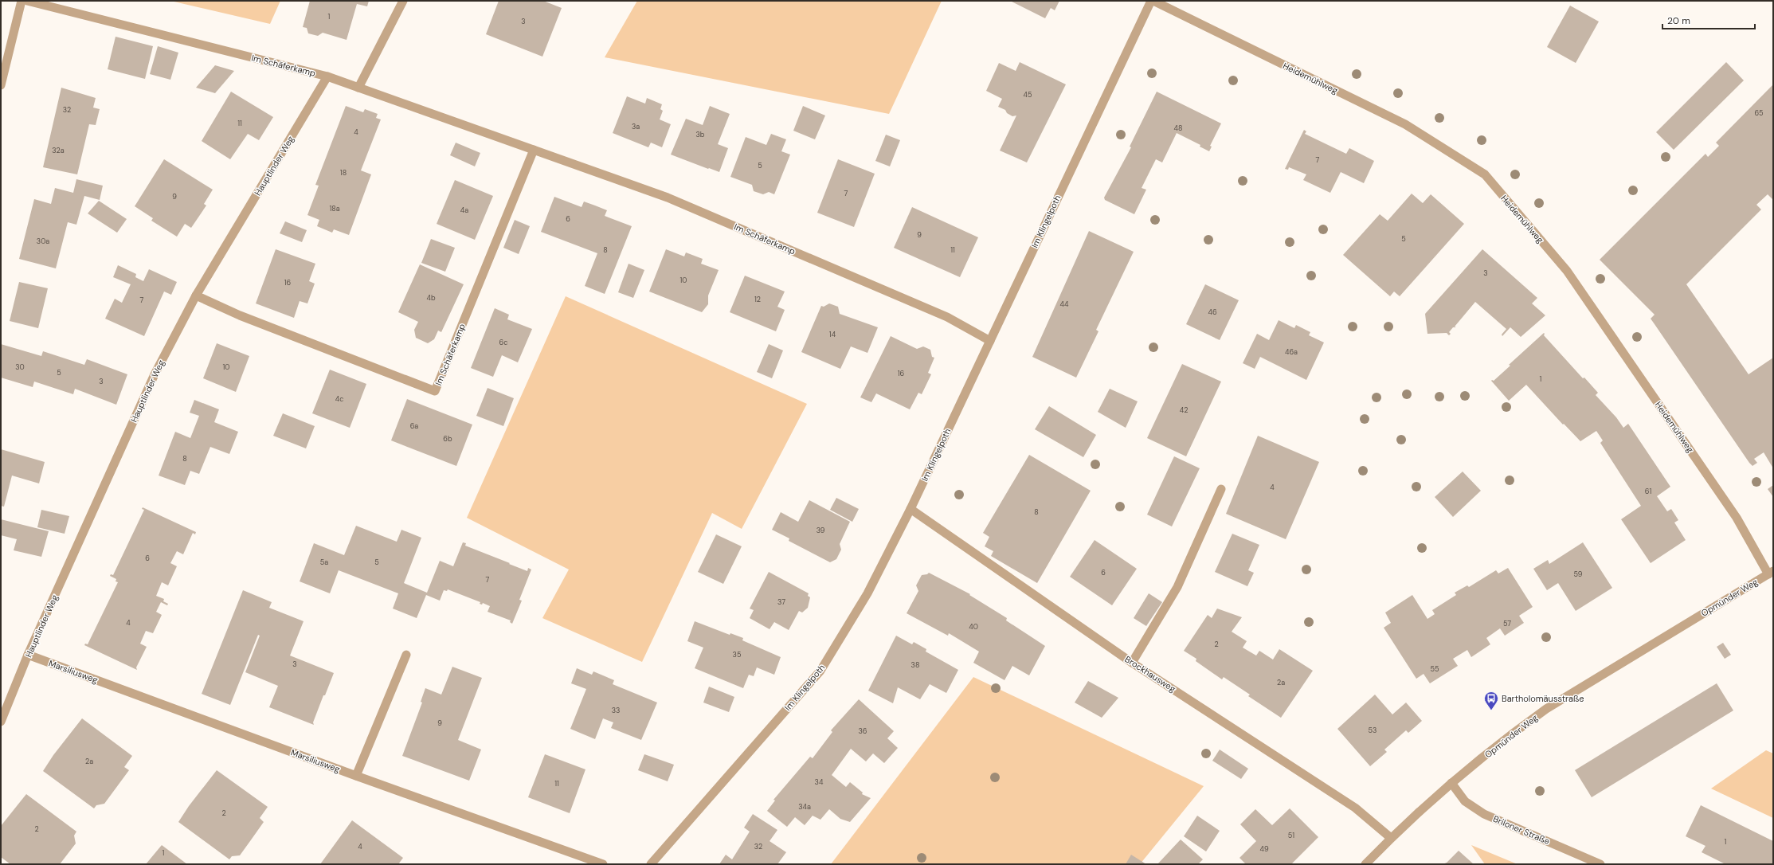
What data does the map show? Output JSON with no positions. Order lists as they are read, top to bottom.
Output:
{
  "streets": {
    "street": [
      "Im Schäferkamp",
      "Heidemühlweg",
      "Hauptlinder Weg",
      "Im Klingelpoth",
      "Opmünder Weg",
      "Marsiliusweg",
      "Brockhausweg",
      "Briloner Straße"
    ]
  },
  "crossings": [
    ["Im Schäferkamp", "Hauptlinder Weg"],
    ["Im Schäferkamp", "Im Klingelpoth"],
    ["Heidemühlweg", "Opmünder Weg"],
    ["Hauptlinder Weg", "Marsiliusweg"],
    ["Im Klingelpoth", "Brockhausweg"],
    ["Opmünder Weg", "Brockhausweg"],
    ["Opmünder Weg", "Briloner Straße"]
  ],
  "places": {
    "bus stop": ["Bartholomäusstraße"]
  },
  "house_numbers": [
    "1",
    "3",
    "45",
    "32",
    "65",
    "11",
    "3a",
    "48",
    "4",
    "3b",
    "32a",
    "7",
    "5",
    "18",
    "7",
    "9",
    "18a",
    "4a",
    "6",
    "9",
    "5",
    "30a",
    "8",
    "11",
    "3",
    "10",
    "16",
    "4b",
    "12",
    "7",
    "44",
    "46",
    "14",
    "6c",
    "46a",
    "30",
    "10",
    "5",
    "16",
    "1",
    "3",
    "4c",
    "42",
    "6a",
    "6b",
    "8",
    "4",
    "61",
    "8",
    "39",
    "6",
    "5a",
    "5",
    "6",
    "59",
    "7",
    "37",
    "4",
    "57",
    "40",
    "2",
    "35",
    "3",
    "38",
    "55",
    "2a",
    "33",
    "9",
    "53",
    "36",
    "2a",
    "34",
    "11",
    "34a",
    "2",
    "2",
    "51",
    "1",
    "4",
    "32",
    "49",
    "1"
  ],
  "scale_bar": "20 m"
}
